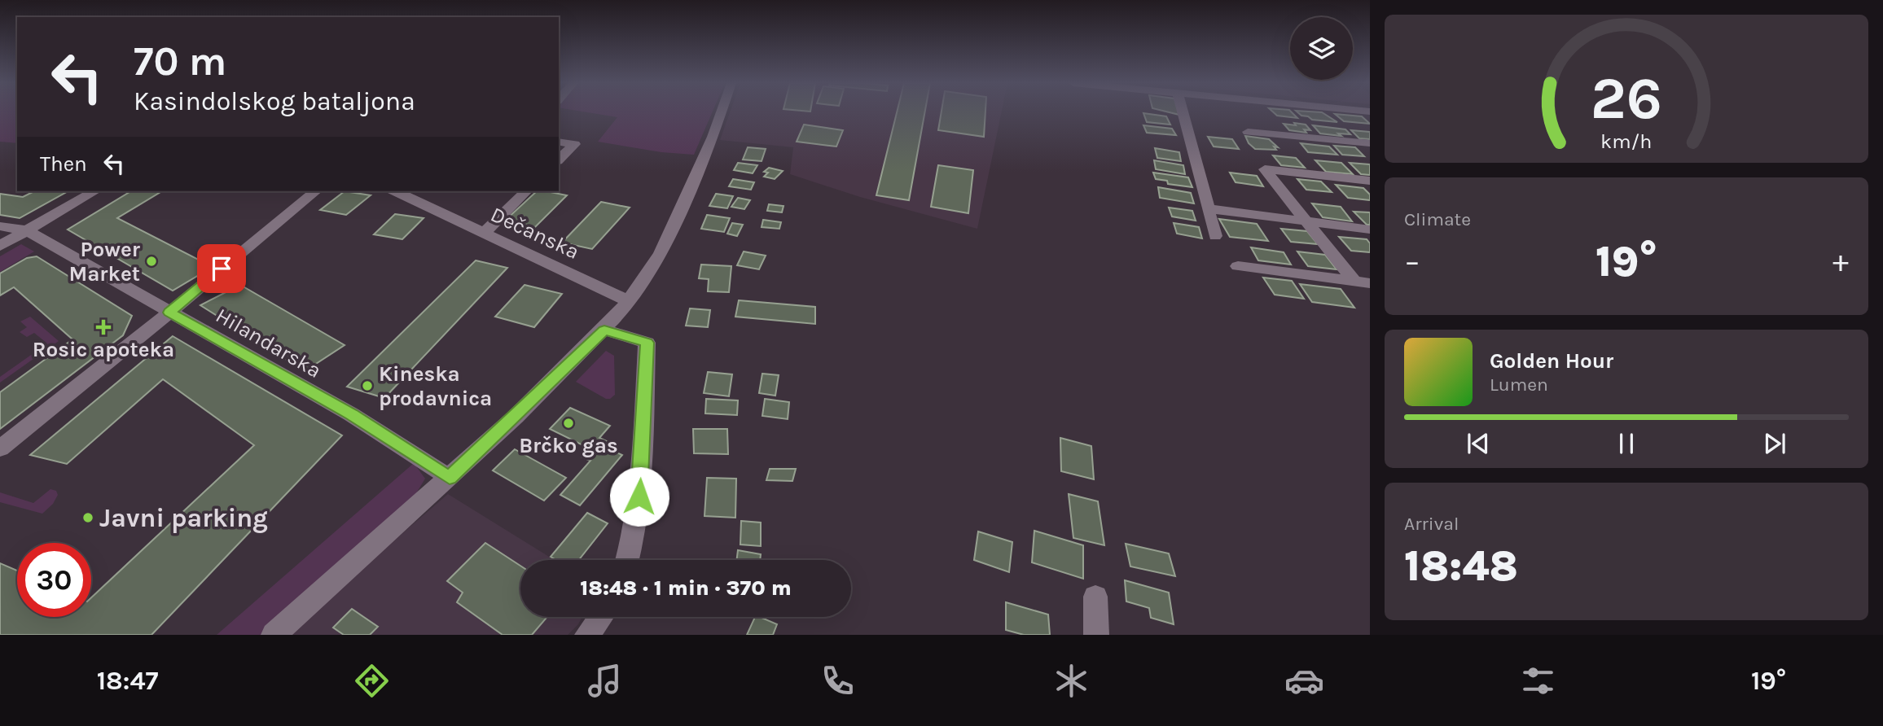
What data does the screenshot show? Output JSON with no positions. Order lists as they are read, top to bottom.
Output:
{
  "streets": {
    "street": ["Dečanska", "Hilandarska"]
  },
  "places": {
    "other": [
      "Power Market",
      "Kineska prodavnica",
      "Brčko gas",
      "Javni parking"
    ],
    "health": ["Rosic apoteka"]
  },
  "page": {
    "turn": ["70 m", "Kasindolskog bataljona"],
    "then": "Then",
    "tile": [
      "Climate",
      ["Arrival", "18:48"]
    ],
    "heat": ["−", "19°", "+"],
    "song": ["Golden Hour", "Lumen"],
    "limit": "30",
    "trip": "18:48 · 1 min · 370 m",
    "tabs": ["18:47", "19°"],
    "gauge": ["26", "km/h"]
  }
}
